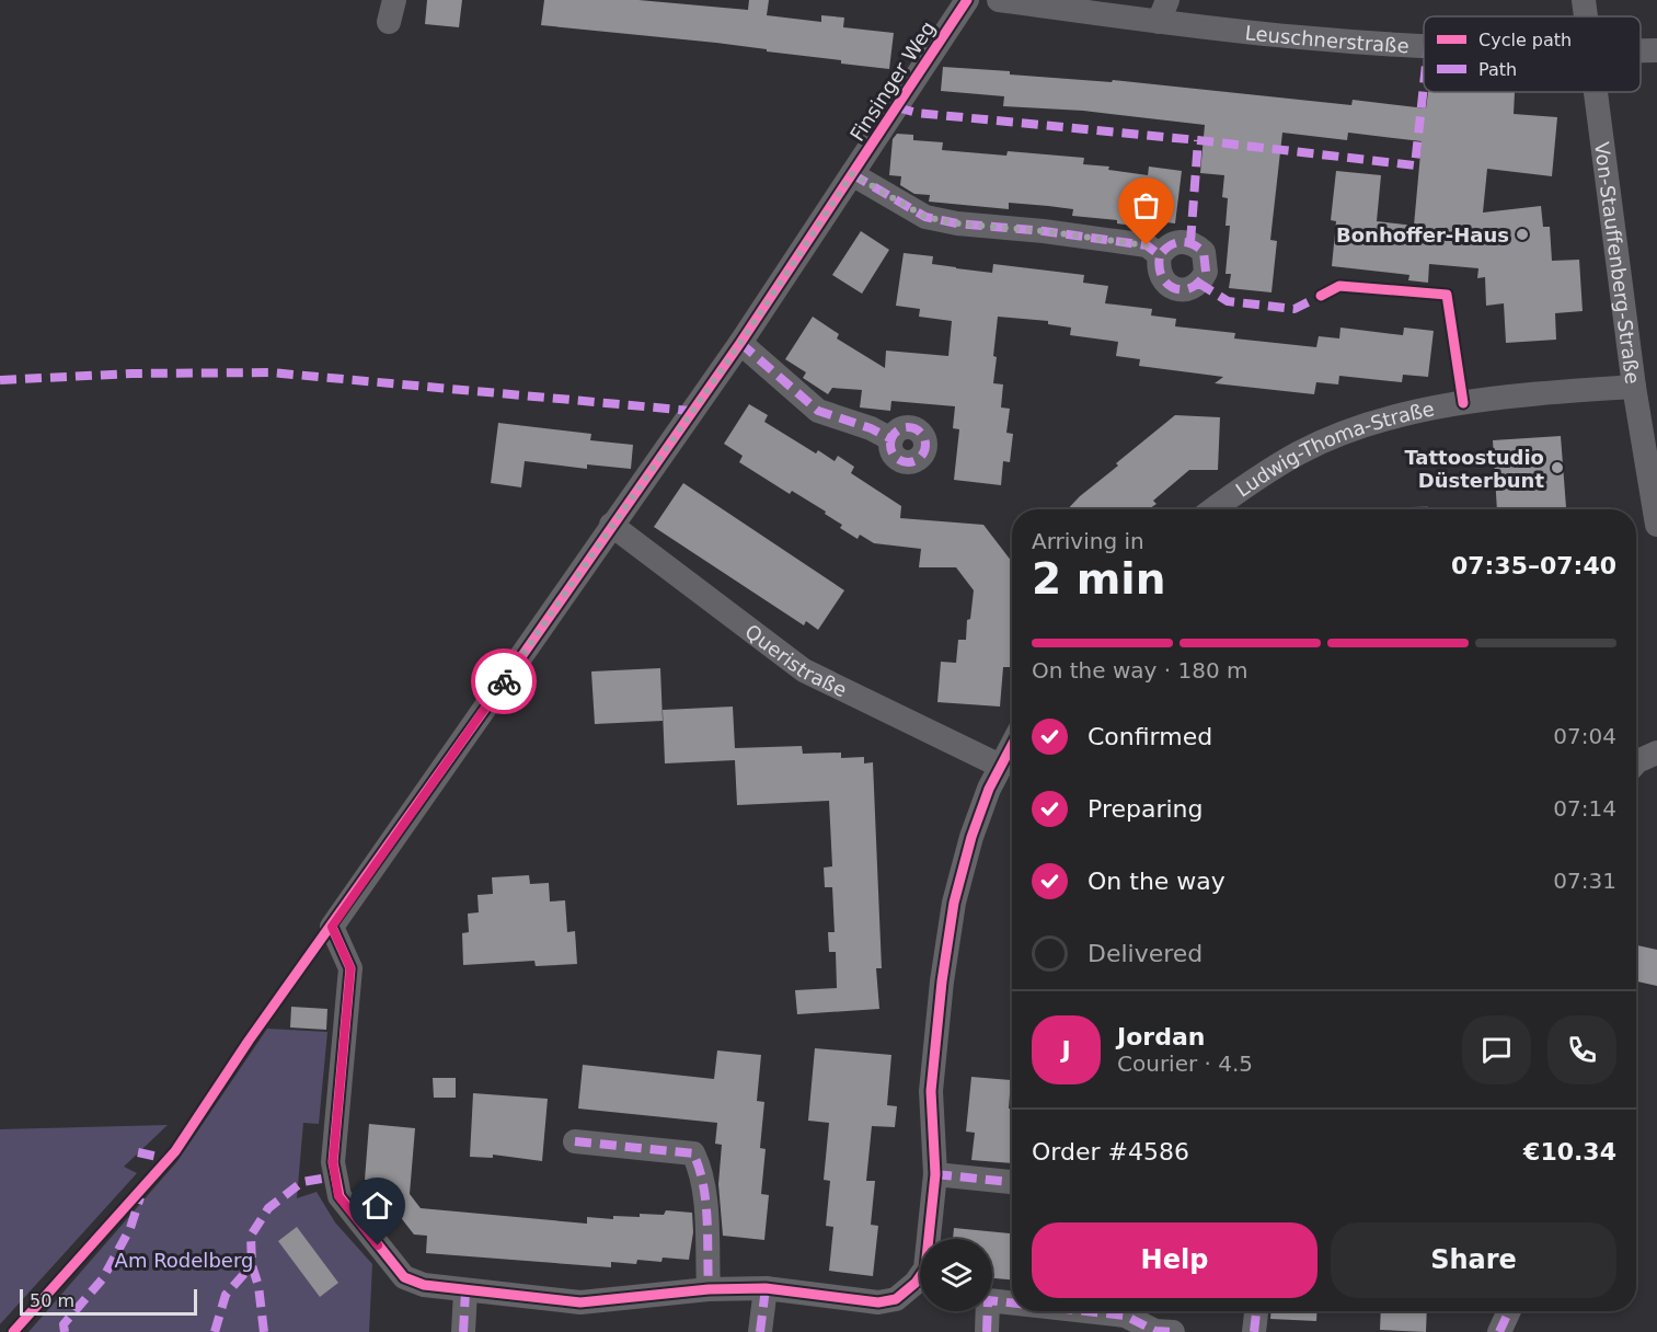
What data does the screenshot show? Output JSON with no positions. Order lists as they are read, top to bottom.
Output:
{
  "streets": {
    "street": [
      "Leuschnerstraße",
      "Finsinger Weg",
      "Von-Stauffenberg-Straße",
      "Ludwig-Thoma-Straße",
      "Queristraße"
    ]
  },
  "crossings": [
    ["Finsinger Weg", "Queristraße"],
    ["Von-Stauffenberg-Straße", "Ludwig-Thoma-Straße"]
  ],
  "parks": ["Am Rodelberg"],
  "places": ["Bonhoffer-Haus", "Tattoostudio Düsterbunt"],
  "legend": ["Cycle path", "Path"],
  "scale_bar": "50 m",
  "page": {
    "heading": ["2 min", "Arriving in", "07:35–07:40"],
    "panel": [
      "Jordan",
      "Courier · 4.5",
      "Order #4586",
      "€10.34"
    ],
    "bar": "On the way · 180 m",
    "list": [
      ["Confirmed", "07:04"],
      ["Preparing", "07:14"],
      ["On the way", "07:31"],
      "Delivered"
    ],
    "round": "J",
    "buttons": ["Help", "Share"],
    "scale": "50 m"
  }
}
